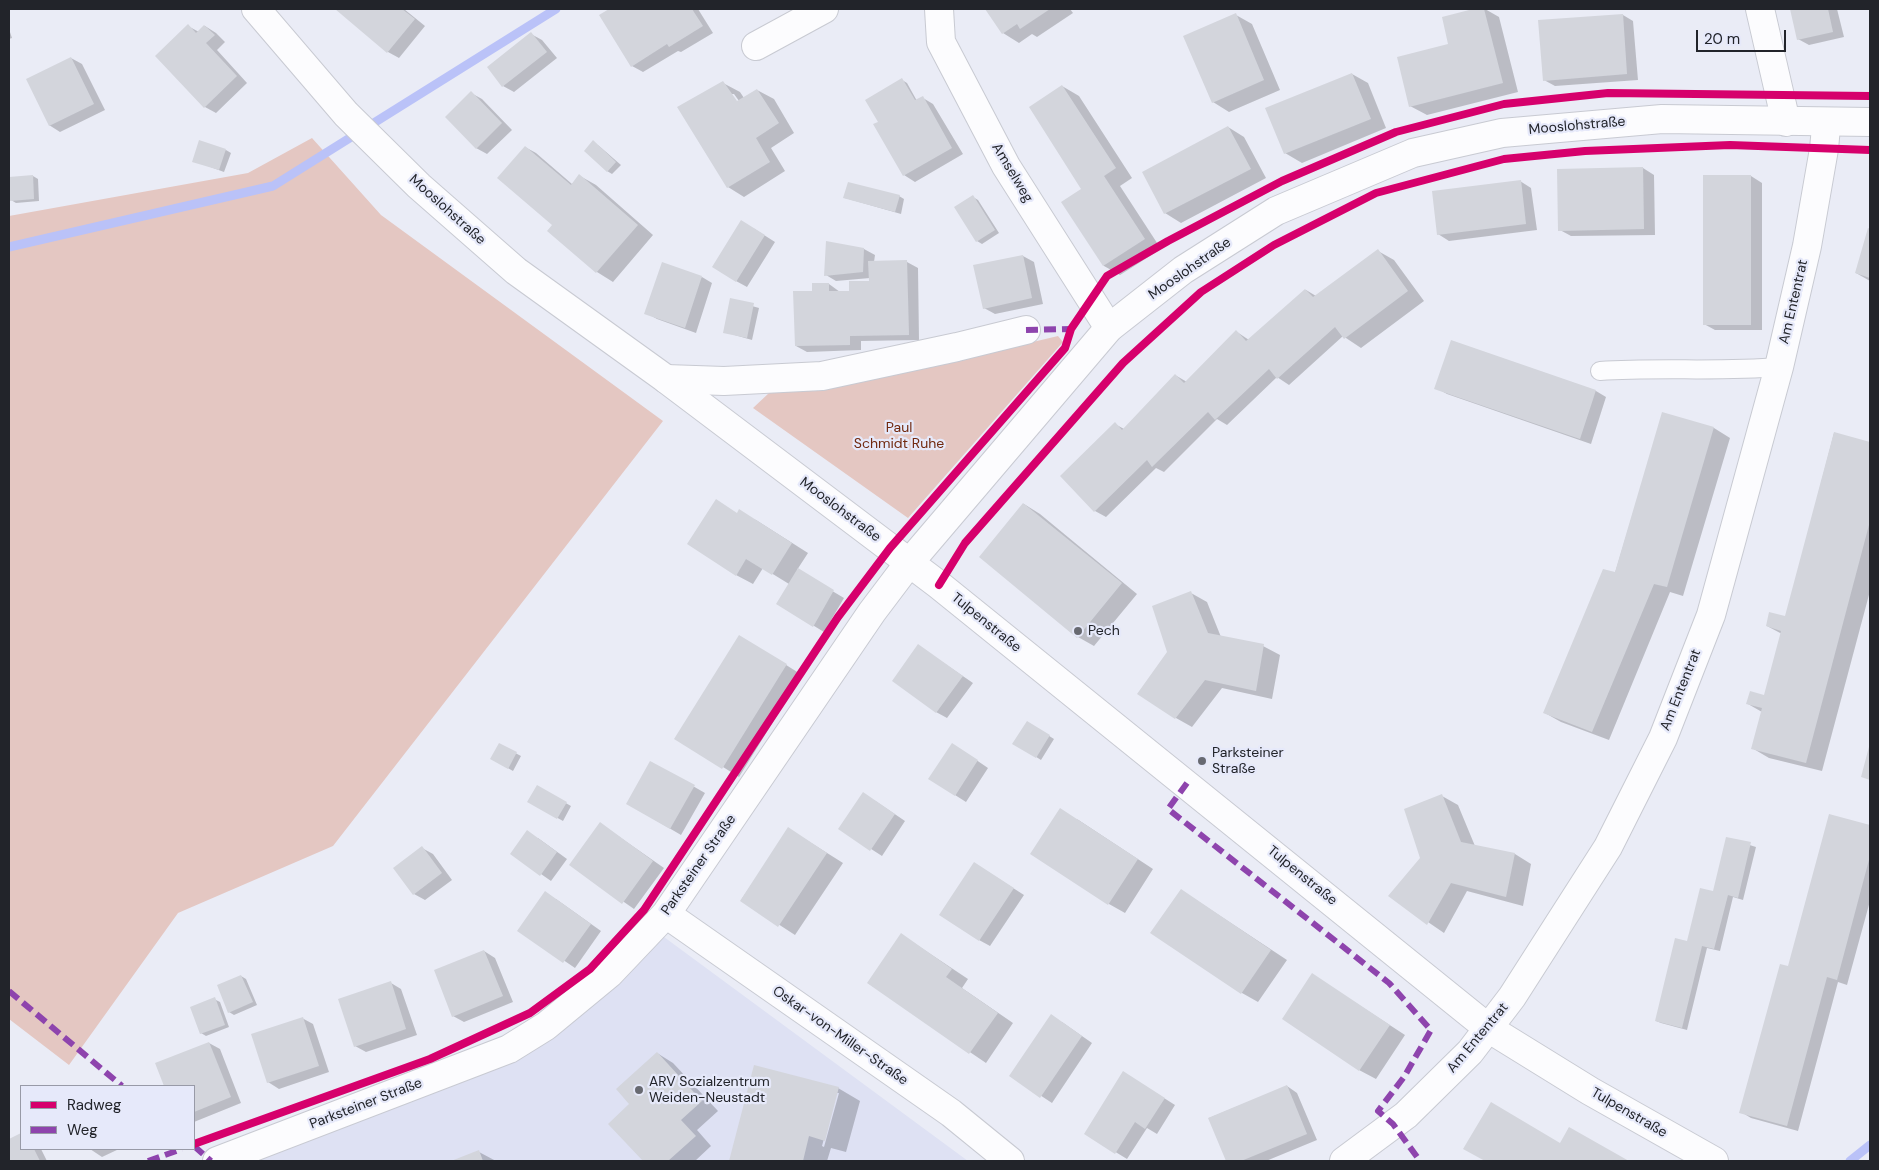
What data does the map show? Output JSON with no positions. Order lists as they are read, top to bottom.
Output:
{
  "streets": {
    "street": [
      "Mooslohstraße",
      "Amselweg",
      "Am Ententrat",
      "Tulpenstraße",
      "Parksteiner Straße",
      "Oskar-von-Miller-Straße"
    ]
  },
  "crossings": [
    ["Mooslohstraße", "Amselweg"],
    ["Mooslohstraße", "Am Ententrat"],
    ["Mooslohstraße", "Tulpenstraße"],
    ["Mooslohstraße", "Parksteiner Straße"],
    ["Am Ententrat", "Tulpenstraße"],
    ["Tulpenstraße", "Parksteiner Straße"],
    ["Parksteiner Straße", "Oskar-von-Miller-Straße"]
  ],
  "parks": ["Paul Schmidt Ruhe"],
  "places": ["Pech", "Parksteiner Straße", "ARV Sozialzentrum Weiden-Neustadt"],
  "legend": ["Radweg", "Weg"],
  "scale_bar": "20 m"
}
